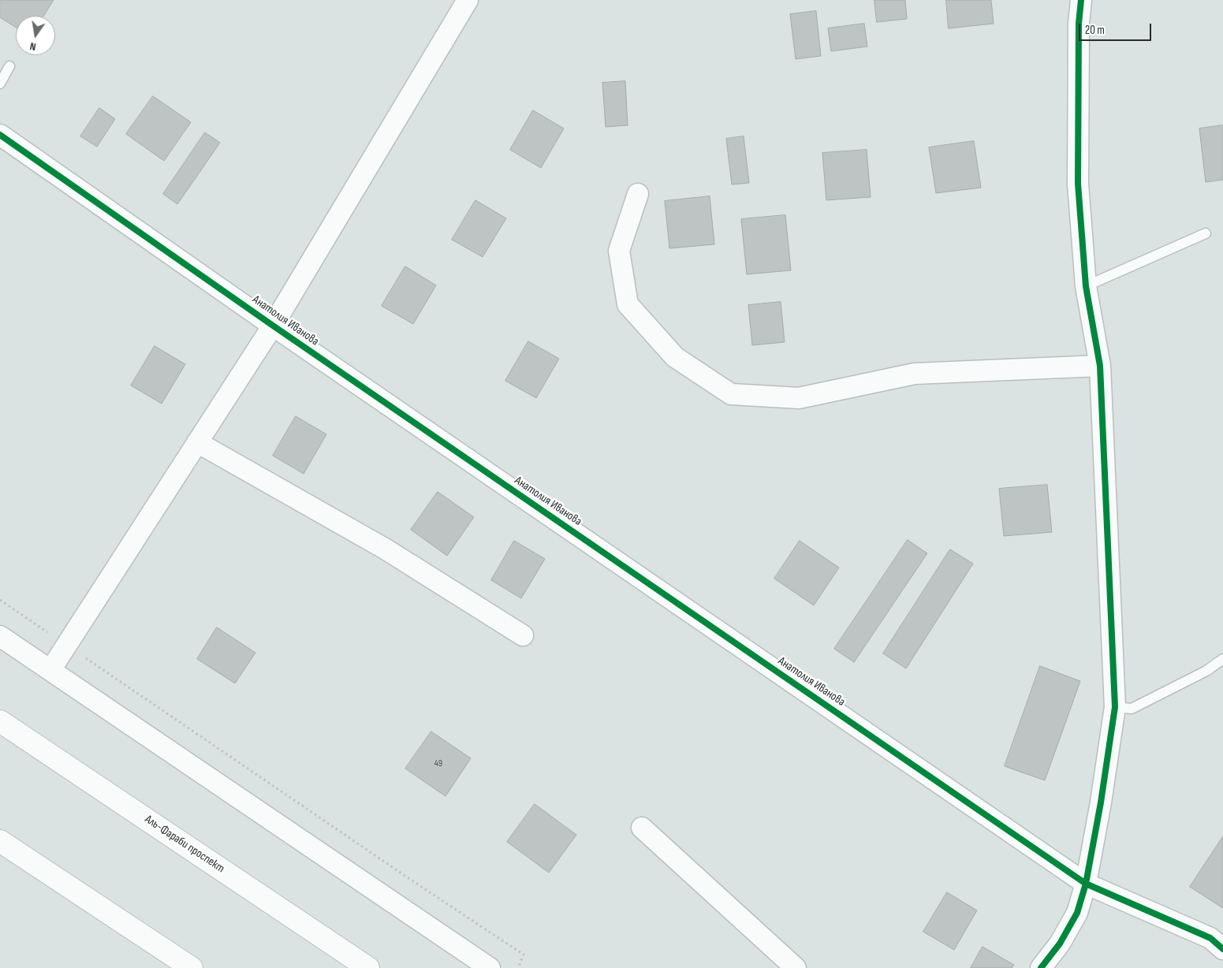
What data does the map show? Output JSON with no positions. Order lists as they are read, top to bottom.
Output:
{
  "streets": {
    "street": ["Анатолия Иванова", "Аль-Фараби проспект"]
  },
  "house_numbers": ["49"],
  "scale_bar": "20 m",
  "north": "bottom"
}
